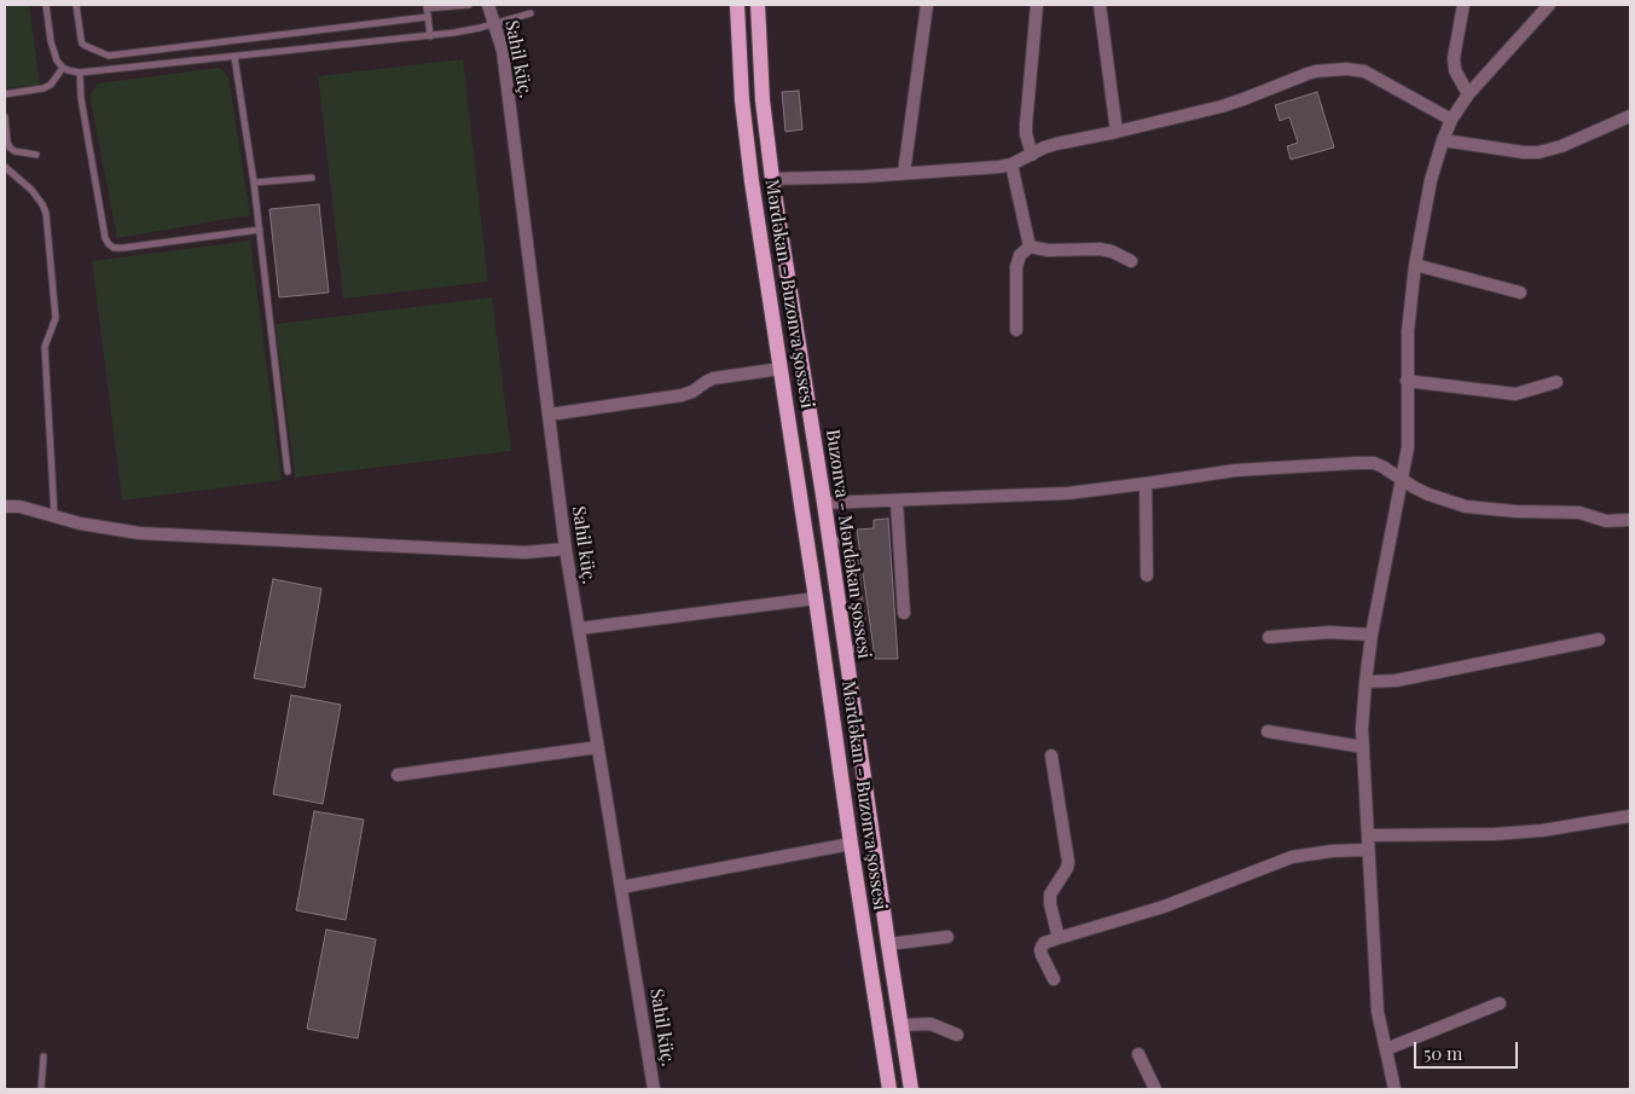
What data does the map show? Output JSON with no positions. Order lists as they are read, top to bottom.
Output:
{
  "streets": {
    "main road": ["Mərdəkan - Buzonva şossesi", "Buzonva - Mərdəkan şossesi"],
    "street": ["Sahil küç."]
  },
  "scale_bar": "50 m"
}
